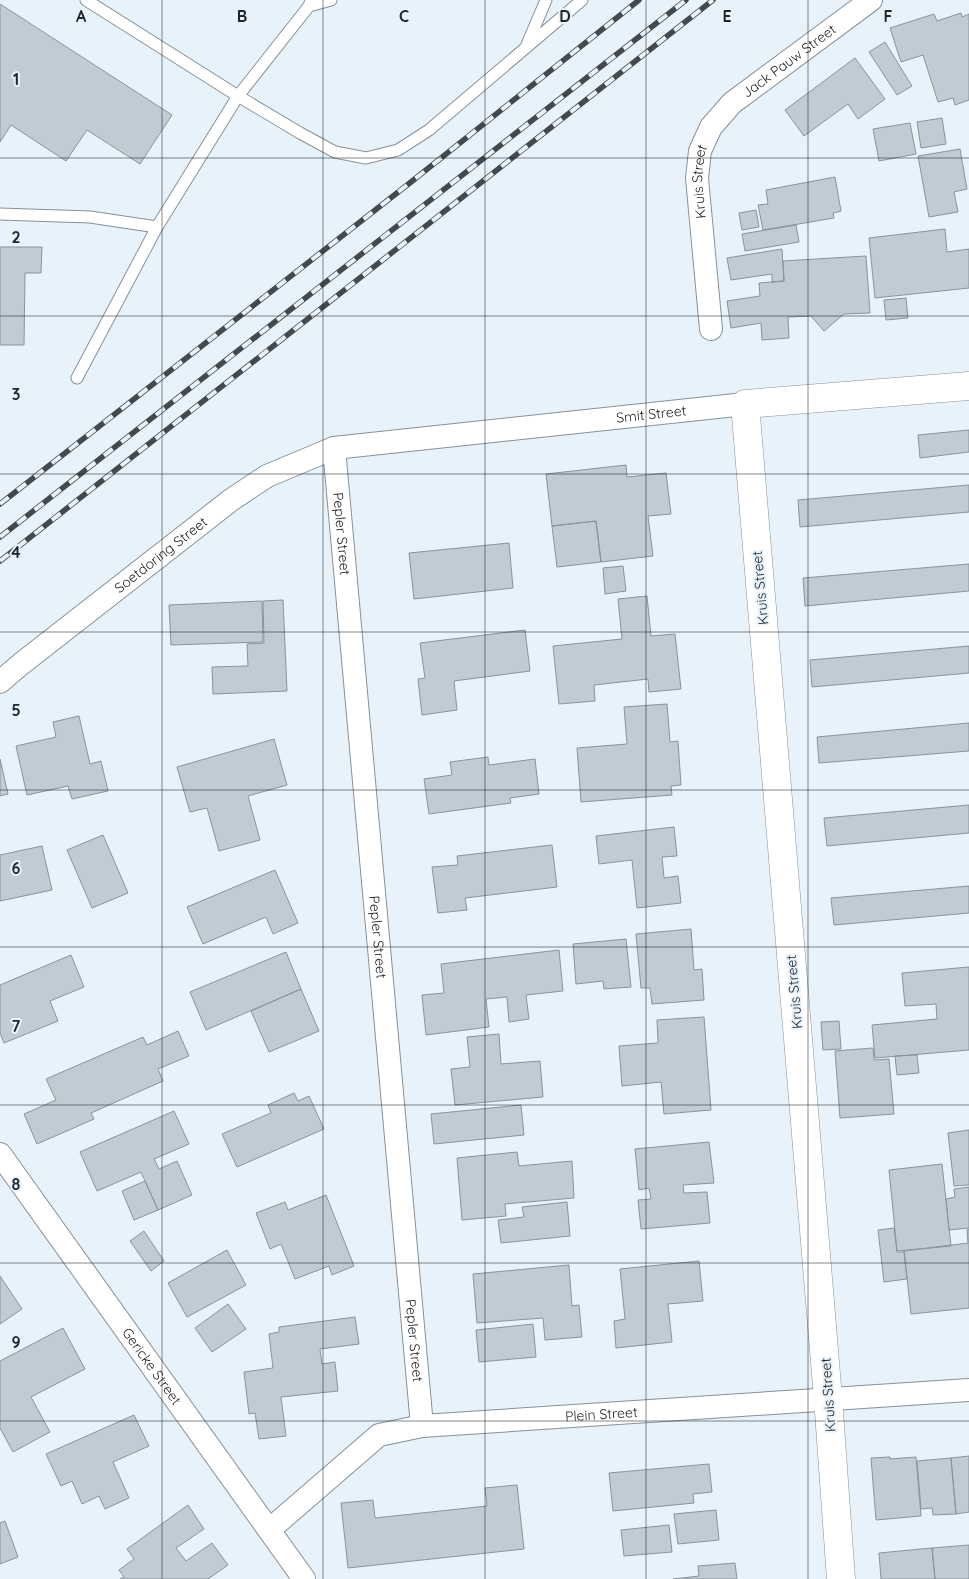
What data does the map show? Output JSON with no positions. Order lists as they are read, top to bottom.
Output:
{
  "streets": {
    "street": [
      "Jack Pauw Street",
      "Kruis Street",
      "Smit Street",
      "Pepler Street",
      "Soetdoring Street",
      "Gericke Street",
      "Plein Street"
    ]
  },
  "crossings": [
    ["Jack Pauw Street", "Kruis Street"],
    ["Kruis Street", "Smit Street"],
    ["Kruis Street", "Plein Street"],
    ["Smit Street", "Pepler Street"],
    ["Smit Street", "Soetdoring Street"],
    ["Pepler Street", "Soetdoring Street"],
    ["Pepler Street", "Plein Street"],
    ["Gericke Street", "Plein Street"]
  ],
  "grid": {
    "columns": [
      "A",
      "B",
      "C",
      "D",
      "E",
      "F"
    ],
    "rows": [
      "1",
      "2",
      "3",
      "4",
      "5",
      "6",
      "7",
      "8",
      "9"
    ]
  }
}
